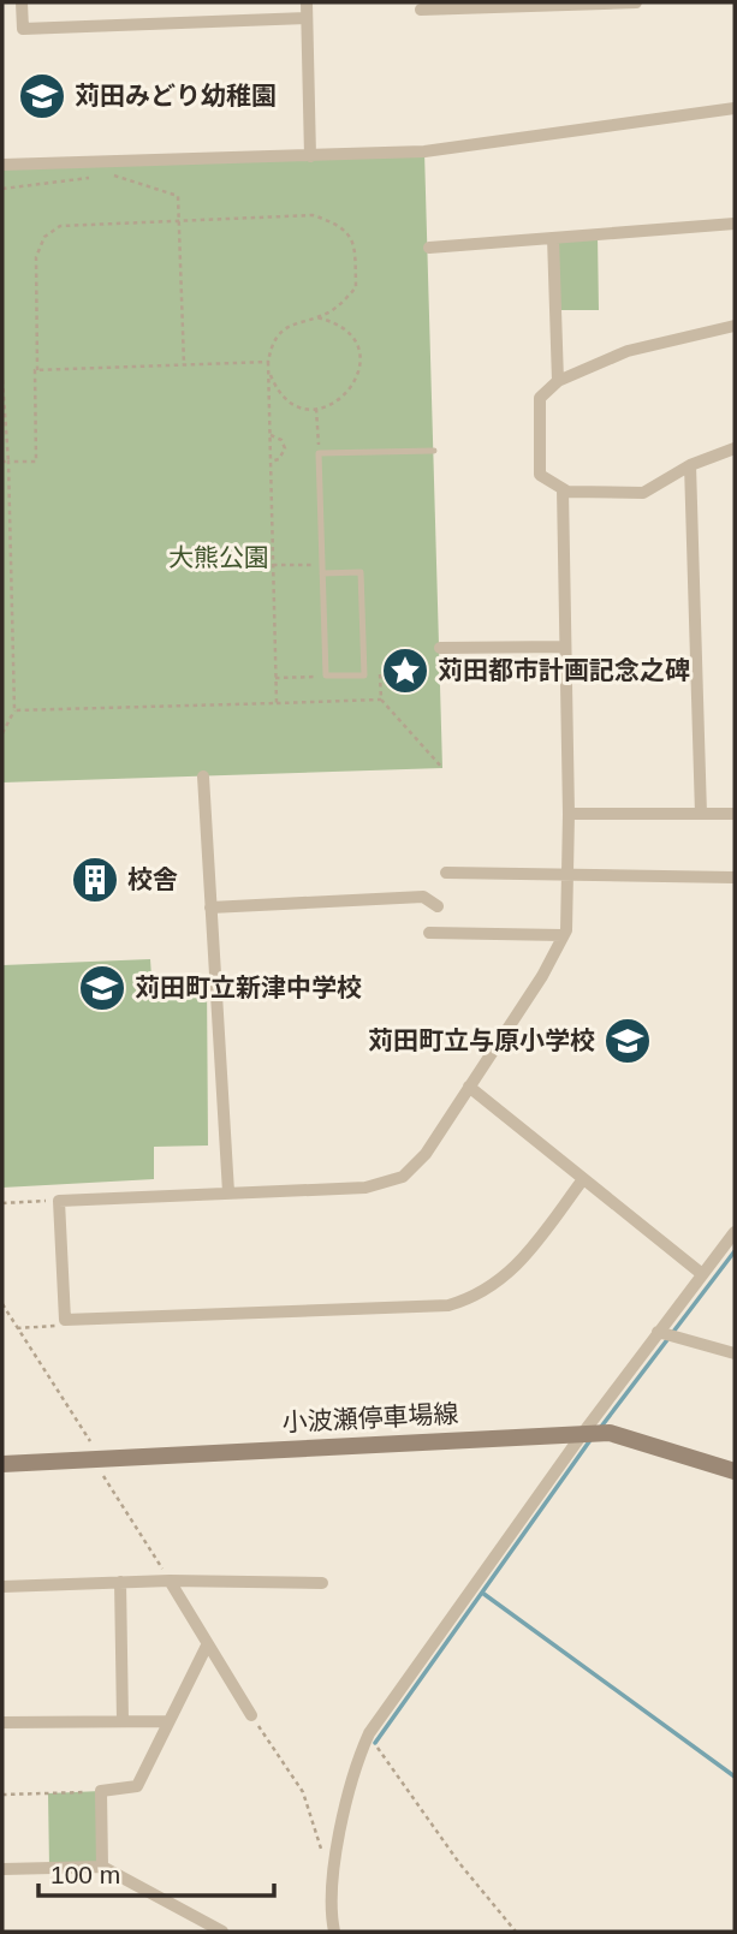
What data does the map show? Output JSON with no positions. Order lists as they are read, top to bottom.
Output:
{
  "streets": {
    "main road": ["小波瀬停車場線"]
  },
  "parks": ["大熊公園"],
  "places": {
    "school or university": ["苅田みどり幼稚園", "苅田町立新津中学校", "苅田町立与原小学校"],
    "place": ["苅田都市計画記念之碑"],
    "building": ["校舎"]
  },
  "scale_bar": "100 m"
}
